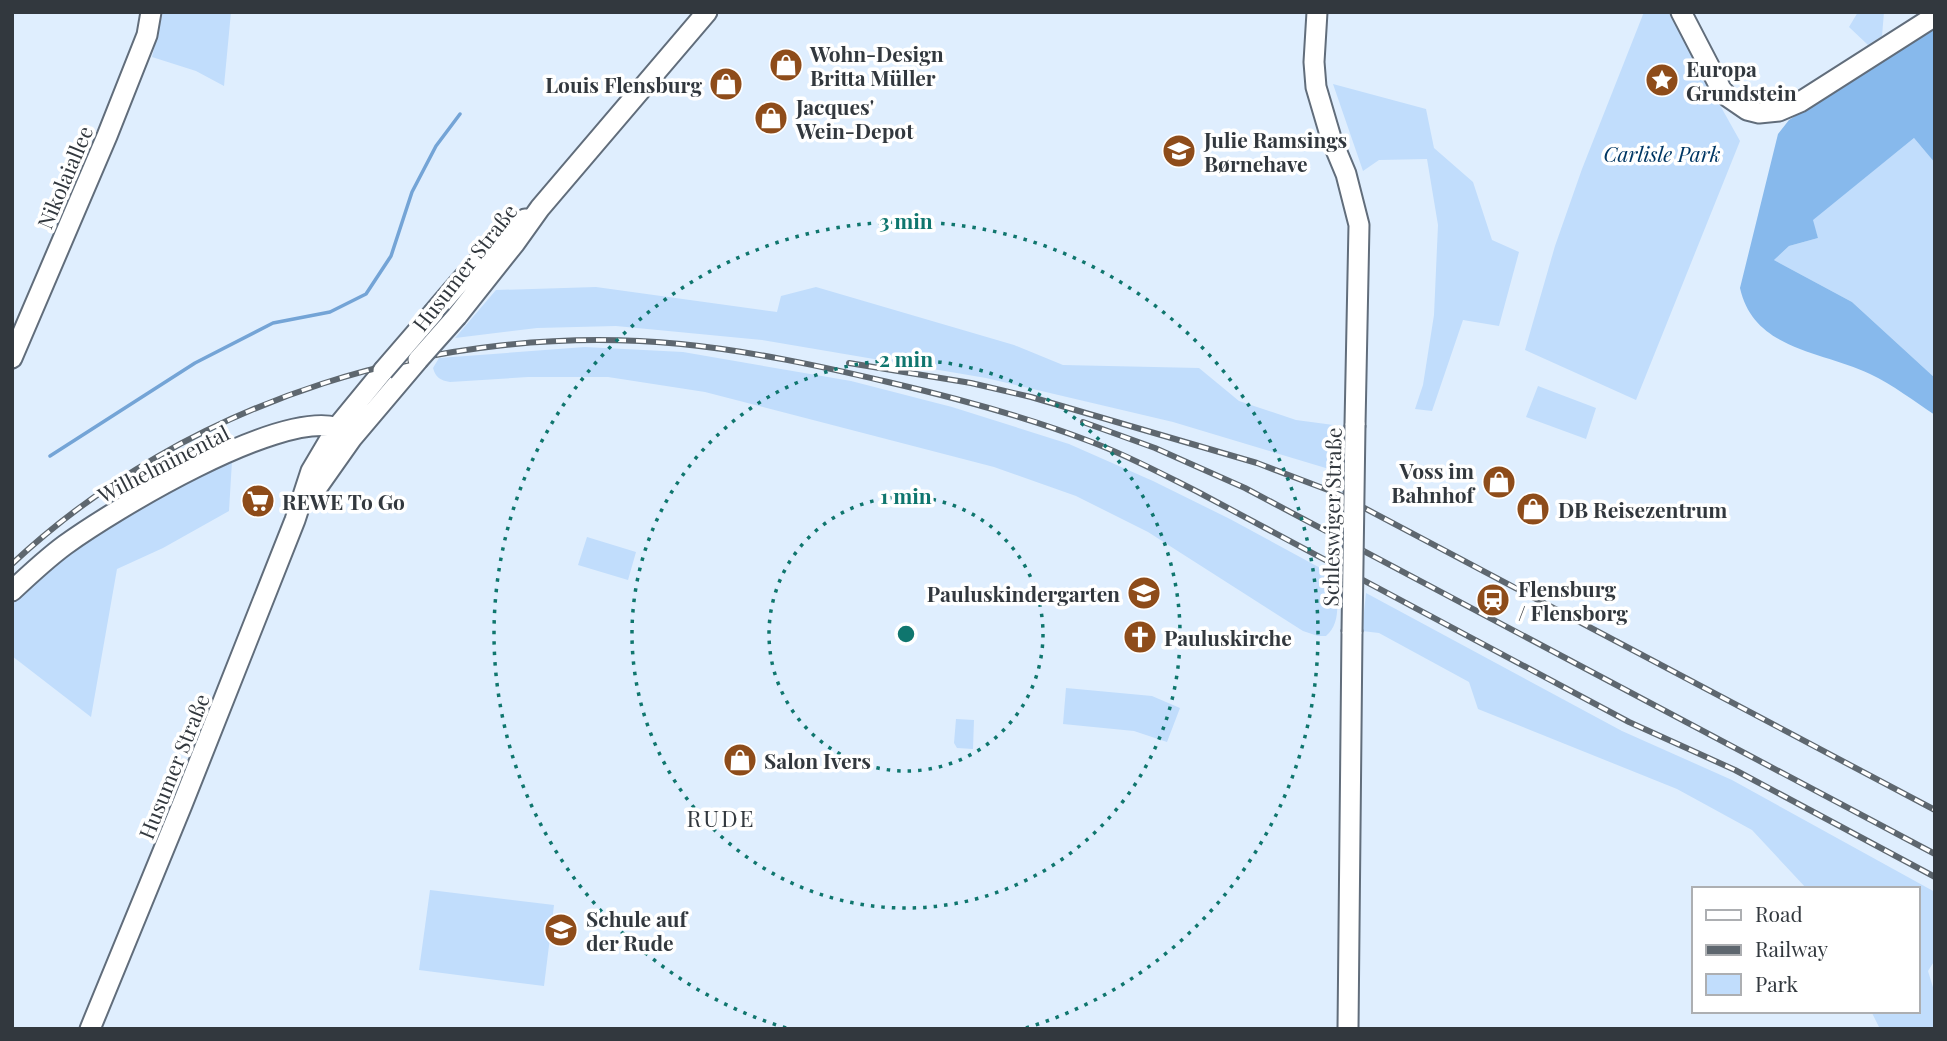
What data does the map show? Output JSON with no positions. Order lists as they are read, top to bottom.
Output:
{
  "streets": {
    "main road": [
      "Nikolaiallee",
      "Husumer Straße",
      "Wilhelminental",
      "Schleswiger Straße"
    ]
  },
  "crossings": [
    ["Husumer Straße", "Wilhelminental"]
  ],
  "districts": ["RUDE"],
  "parks": ["Carlisle Park"],
  "places": {
    "shop": [
      "Wohn-Design Britta Müller",
      "Louis Flensburg",
      "Jacques' Wein-Depot",
      "Voss im Bahnhof",
      "DB Reisezentrum",
      "Salon Ivers"
    ],
    "place": ["Europa Grundstein"],
    "school or university": ["Julie Ramsings Børnehave", "Pauluskindergarten", "Schule auf der Rude"],
    "supermarket": ["REWE To Go"],
    "station": ["Flensburg / Flensborg"],
    "church": ["Pauluskirche"]
  },
  "legend": ["Road", "Railway", "Park"],
  "rings": ["3 min", "2 min", "1 min"]
}
